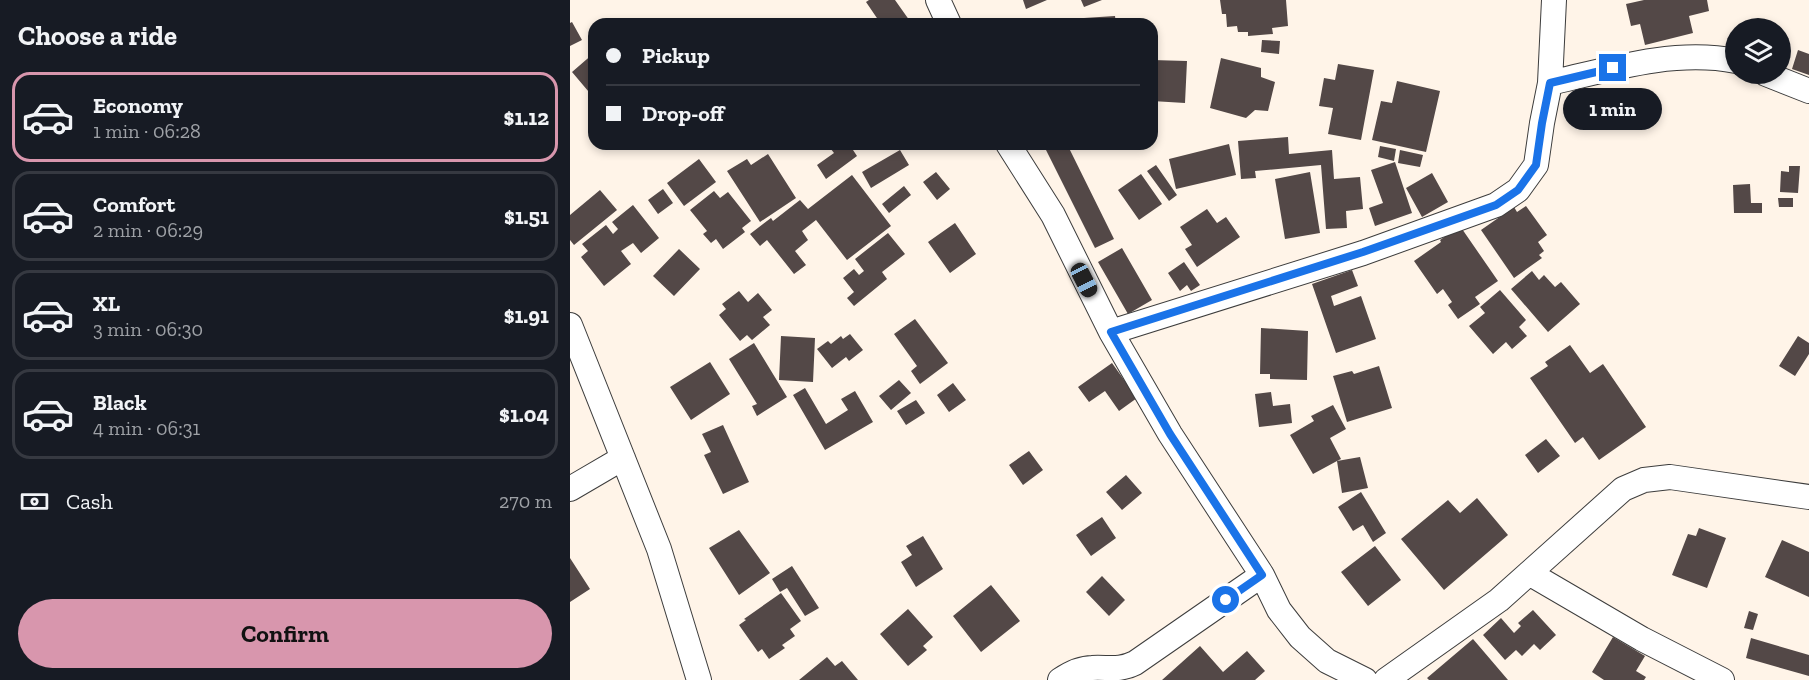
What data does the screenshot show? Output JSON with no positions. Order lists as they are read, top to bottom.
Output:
{
  "page": {
    "heading": "Choose a ride",
    "banner": ["Pickup", "Drop-off"],
    "list": [
      {
        "name": "Economy",
        "note": "1 min · 06:28",
        "value": "$1.12"
      },
      {
        "name": "Comfort",
        "note": "2 min · 06:29",
        "value": "$1.51"
      },
      {
        "name": "XL",
        "note": "3 min · 06:30",
        "value": "$1.91"
      },
      {
        "name": "Black",
        "note": "4 min · 06:31",
        "value": "$1.04"
      }
    ],
    "bubble": "1 min",
    "pay": ["Cash", "270 m"],
    "buttons": "Confirm"
  }
}
